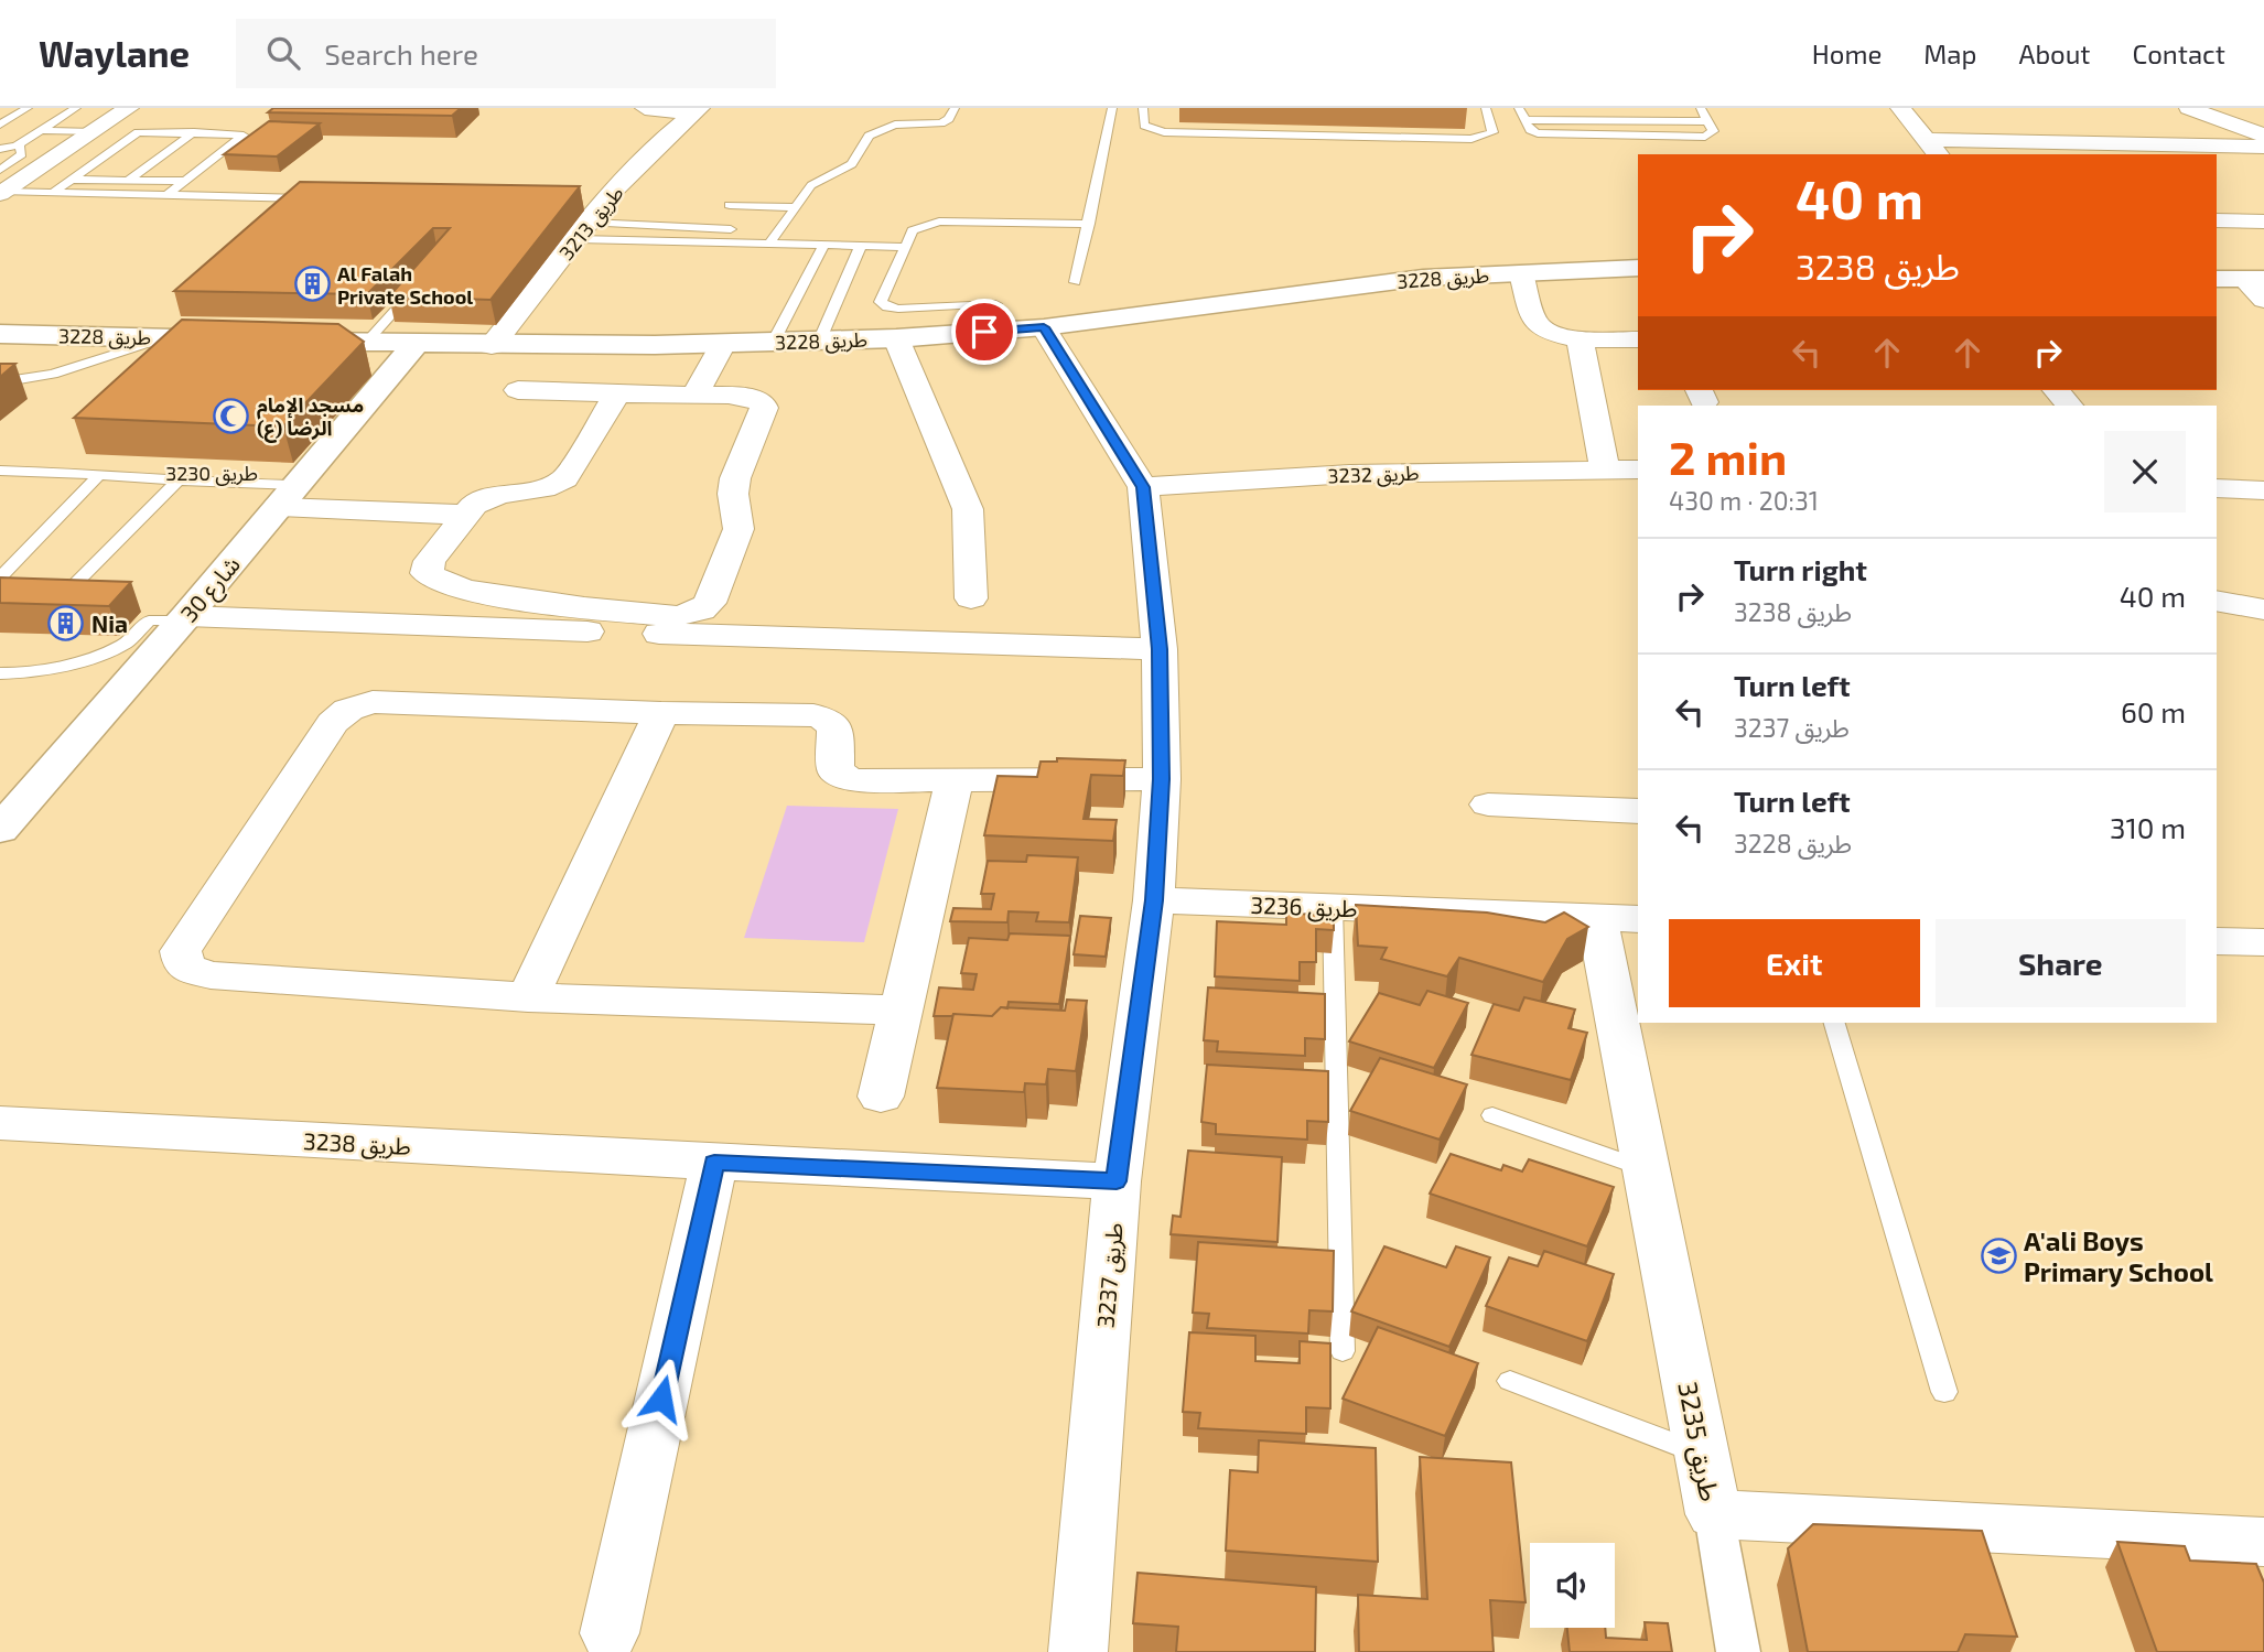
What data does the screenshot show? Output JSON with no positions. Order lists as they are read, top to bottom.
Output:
{
  "streets": {
    "street": [
      "طريق 3213",
      "طريق 3228",
      "طريق 3232",
      "شارع 30",
      "طريق 3236",
      "طريق 3238",
      "طريق 3237",
      "طريق 3235"
    ],
    "lane": ["طريق 3230"]
  },
  "crossings": [
    ["طريق 3213", "طريق 3228"],
    ["طريق 3228", "شارع 30"],
    ["طريق 3228", "طريق 3237"],
    ["طريق 3230", "شارع 30"],
    ["طريق 3232", "طريق 3237"],
    ["طريق 3236", "طريق 3237"],
    ["طريق 3236", "طريق 3235"],
    ["طريق 3238", "طريق 3237"]
  ],
  "places": {
    "building": ["Al Falah Private School", "Nia"],
    "mosque": ["مسجد الإمام الرضا (ع)"],
    "school or university": ["A'ali Boys Primary School"]
  },
  "page": {
    "header": "Waylane",
    "search": "Search here",
    "nav": [
      "Home",
      "Map",
      "About",
      "Contact"
    ],
    "turn": ["40 m", "طريق 3238"],
    "heading": ["2 min", "430 m · 20:31"],
    "list": [
      {
        "name": "Turn right",
        "note": "طريق 3238",
        "value": "40 m"
      },
      {
        "name": "Turn left",
        "note": "طريق 3237",
        "value": "60 m"
      },
      {
        "name": "Turn left",
        "note": "طريق 3228",
        "value": "310 m"
      }
    ],
    "buttons": ["Exit", "Share"]
  }
}
